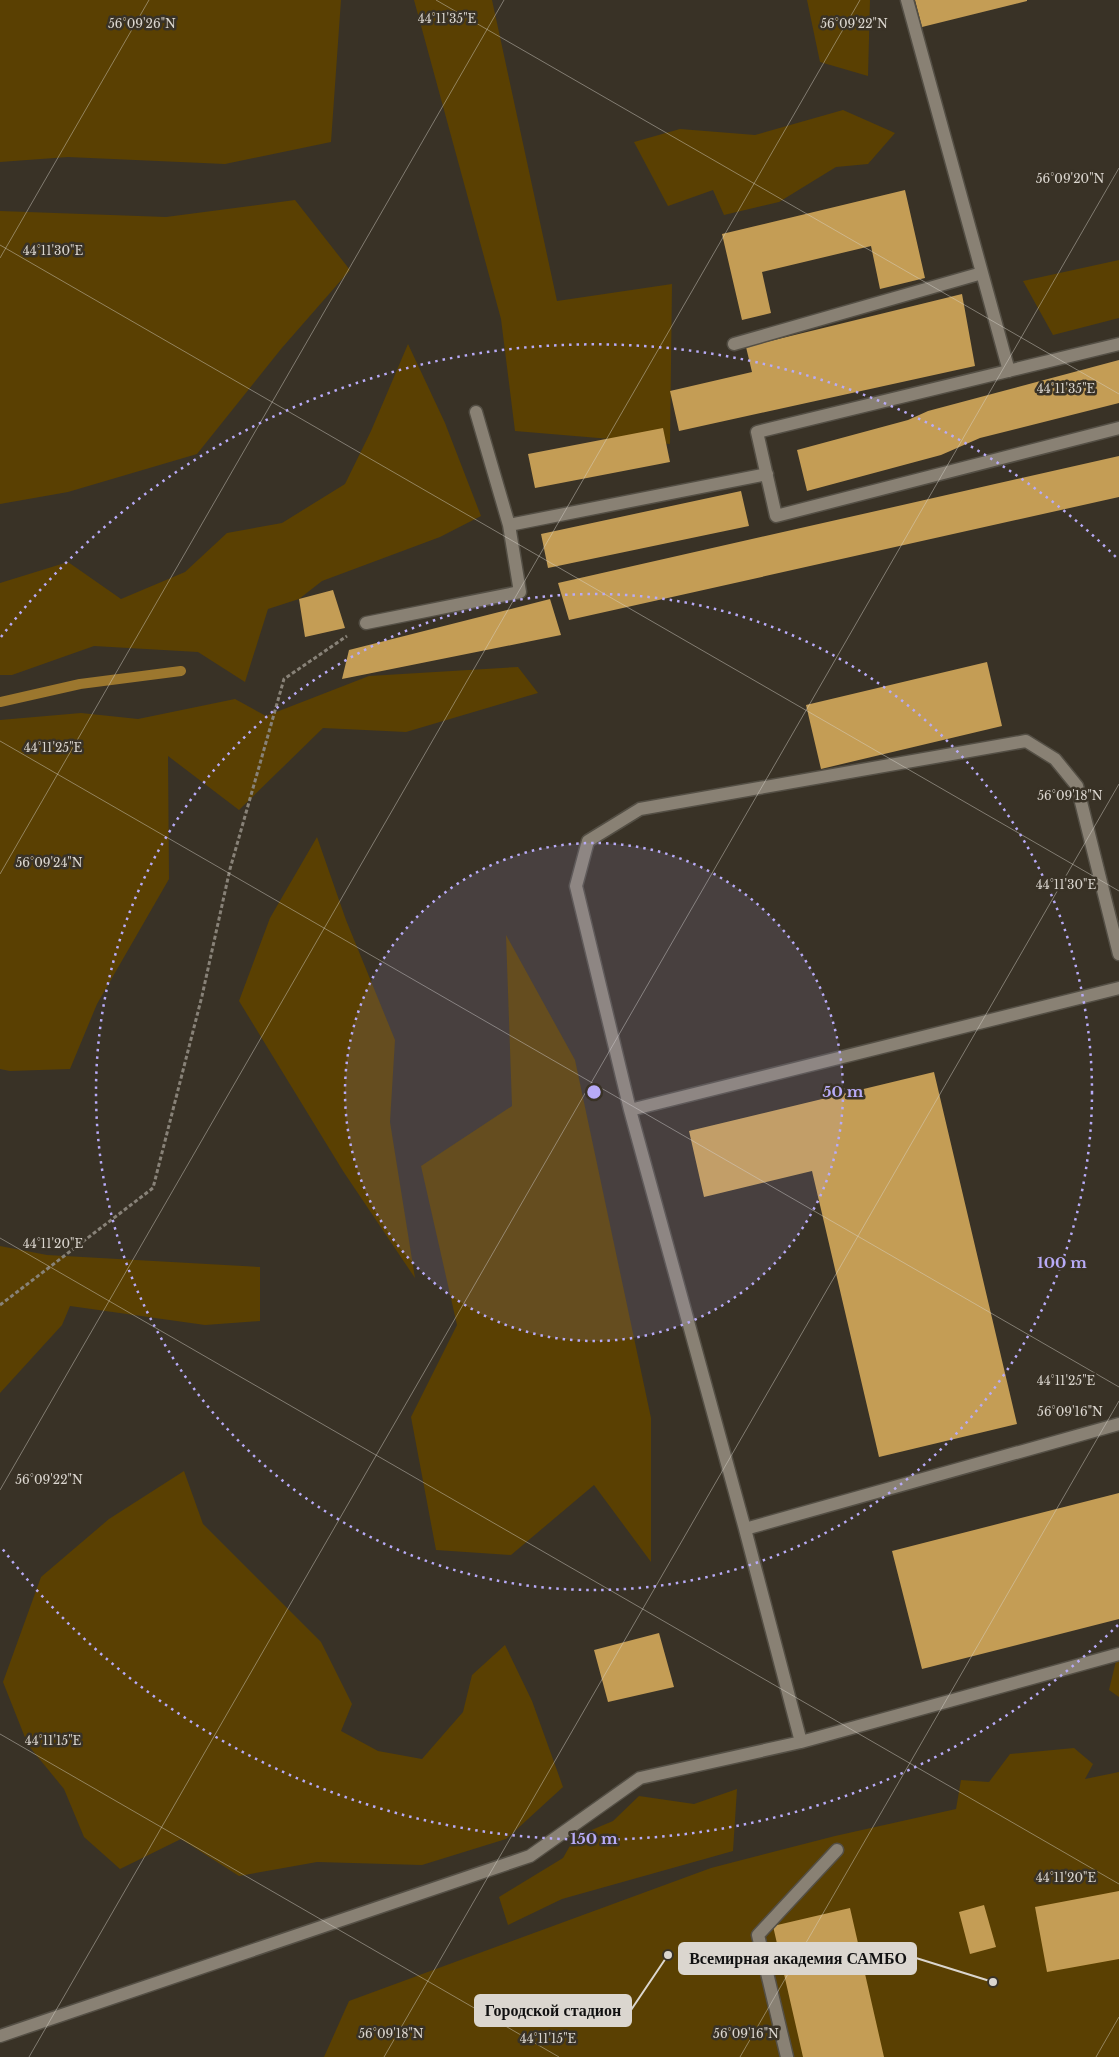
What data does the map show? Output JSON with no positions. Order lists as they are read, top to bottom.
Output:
{
  "places": ["Городской стадион", "Всемирная академия САМБО"],
  "coordinates": [
    "44°11'35\"E",
    "56°09'26\"N",
    "56°09'22\"N",
    "56°09'20\"N",
    "44°11'30\"E",
    "44°11'25\"E",
    "56°09'18\"N",
    "56°09'24\"N",
    "44°11'20\"E",
    "56°09'16\"N",
    "44°11'15\"E"
  ],
  "rings": ["50 m", "100 m", "150 m"]
}
